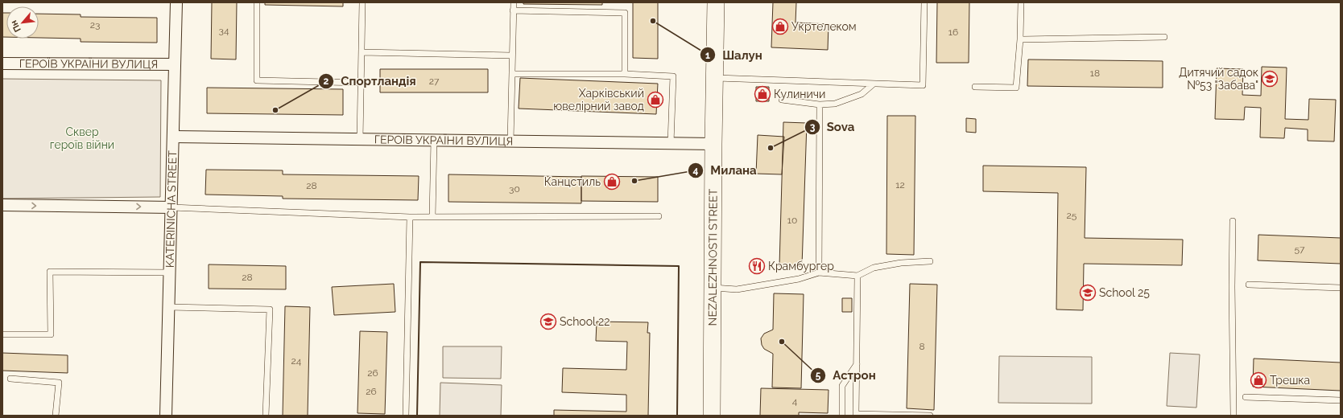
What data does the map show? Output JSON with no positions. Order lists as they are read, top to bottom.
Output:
{
  "streets": {
    "street": ["ГЕРОЇВ УКРАЇНИ ВУЛИЦЯ", "KATERINICHA STREET", "NEZALEZHNOSTI STREET"]
  },
  "crossings": [
    ["ГЕРОЇВ УКРАЇНИ ВУЛИЦЯ", "KATERINICHA STREET"],
    ["ГЕРОЇВ УКРАЇНИ ВУЛИЦЯ", "NEZALEZHNOSTI STREET"]
  ],
  "parks": ["Сквер героїв війни"],
  "places": {
    "other": [
      "Шалун",
      "Спортландія",
      "Sova",
      "Милана",
      "Астрон"
    ],
    "shop": [
      "Укртелеком",
      "Кулиничи",
      "Харківський ювелірний завод",
      "Канцстиль",
      "Трешка"
    ],
    "school or university": ["Дитячий садок №53 \"Забава\"", "School 25", "School 22"],
    "restaurant": ["Крамбургер"]
  },
  "house_numbers": [
    "23",
    "34",
    "16",
    "18",
    "27",
    "12",
    "28",
    "30",
    "25",
    "10",
    "57",
    "28",
    "8",
    "24",
    "26",
    "26",
    "4"
  ],
  "north": "bottom left"
}
